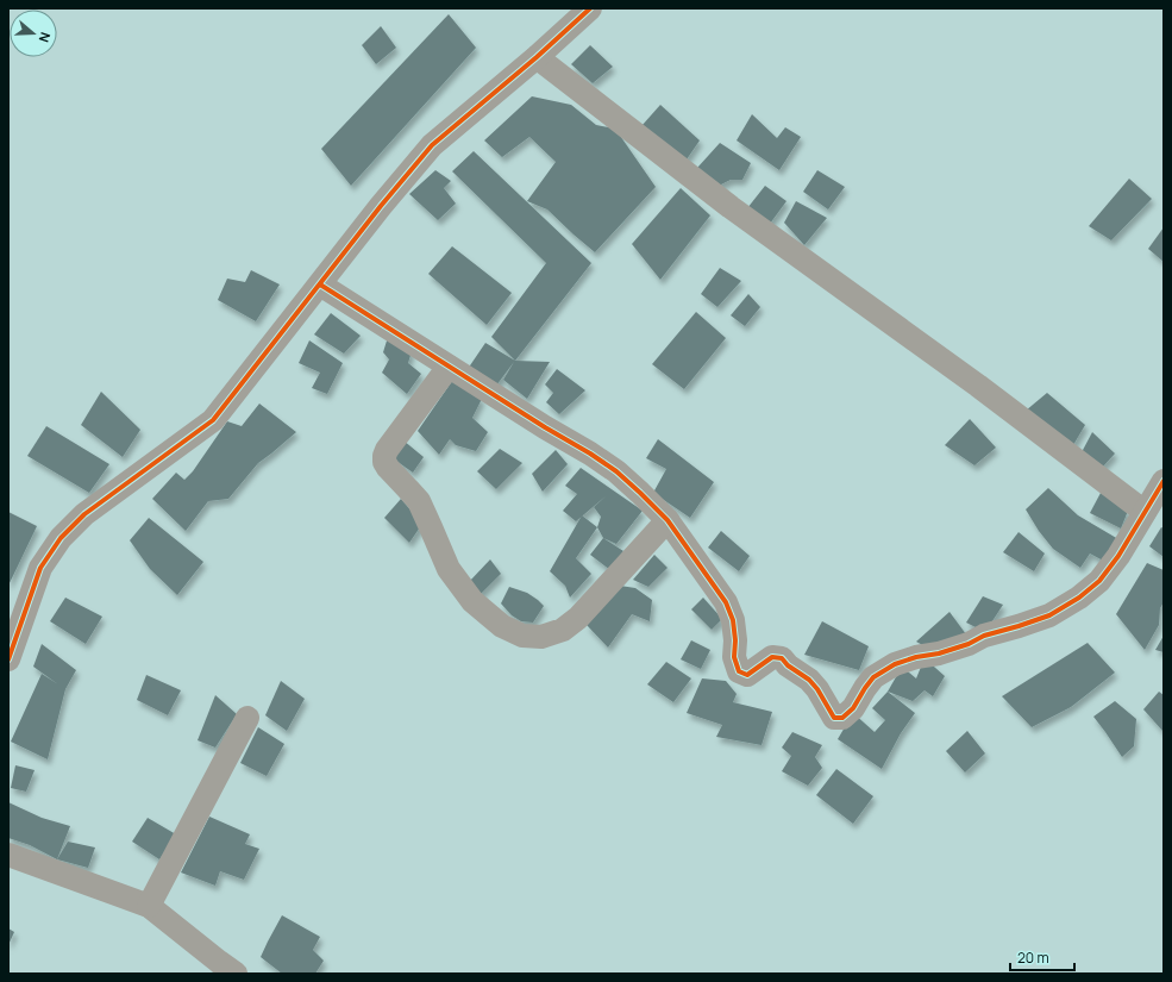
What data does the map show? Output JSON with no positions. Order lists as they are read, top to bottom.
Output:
{
  "scale_bar": "20 m",
  "north": "right"
}
